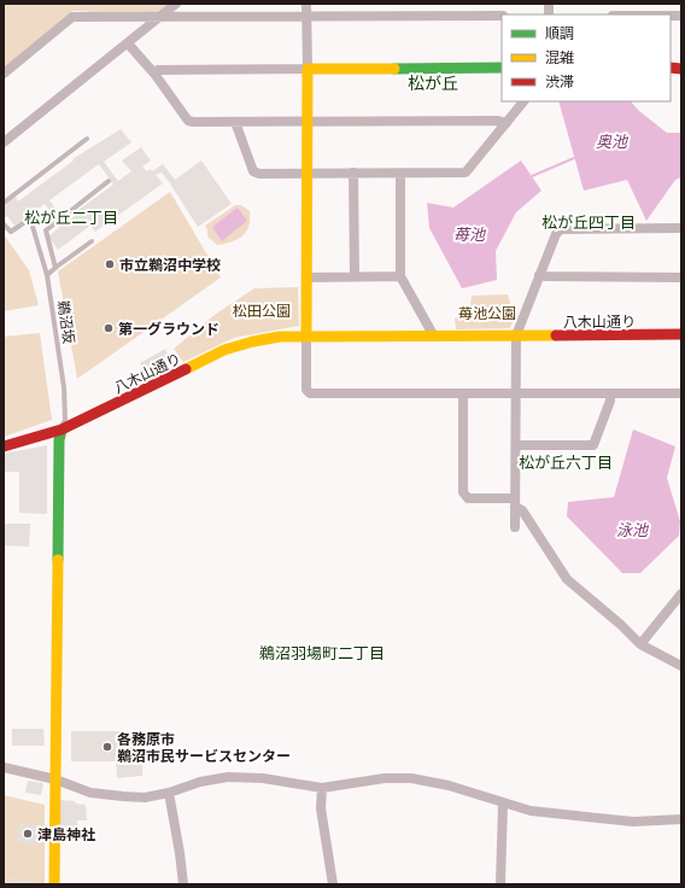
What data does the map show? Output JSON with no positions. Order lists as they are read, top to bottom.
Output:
{
  "streets": {
    "street": ["八木山通り"],
    "lane": ["鵜沼坂"]
  },
  "crossings": [
    ["八木山通り", "鵜沼坂"]
  ],
  "districts": [
    "松が丘",
    "松が丘二丁目",
    "松が丘四丁目",
    "松が丘六丁目",
    "鵜沼羽場町二丁目"
  ],
  "water": ["奥池", "苺池", "泳池"],
  "parks": ["松田公園", "苺池公園"],
  "places": [
    "市立鵜沼中学校",
    "第一グラウンド",
    "各務原市 鵜沼市民サービスセンター",
    "津島神社"
  ],
  "legend": ["順調", "混雑", "渋滞"]
}
